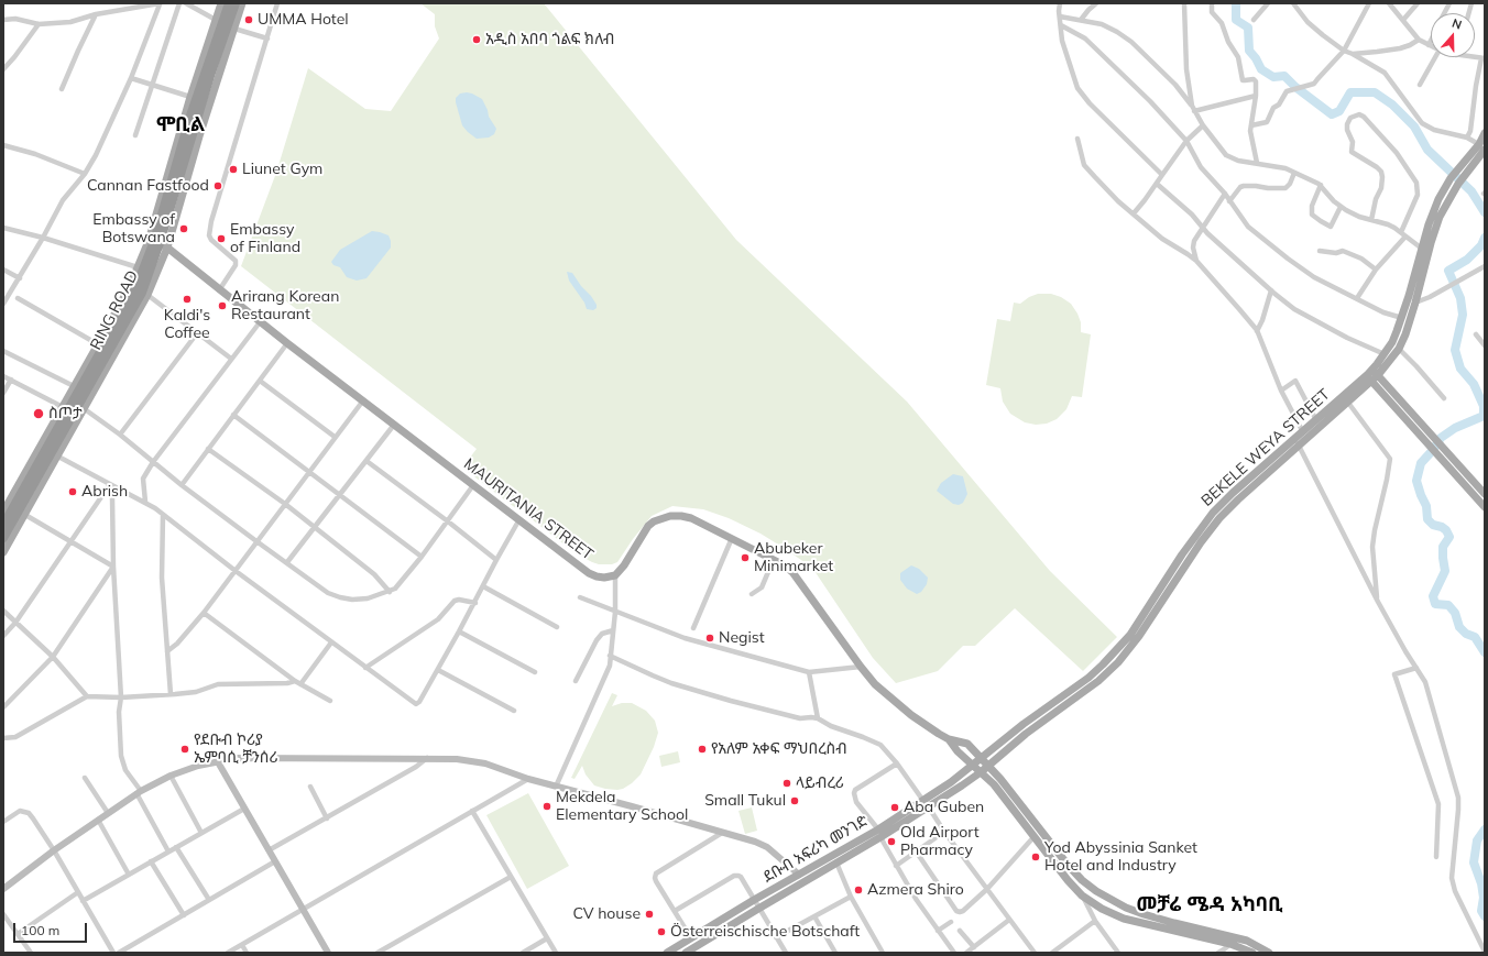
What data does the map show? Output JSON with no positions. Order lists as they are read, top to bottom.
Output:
{
  "streets": {
    "highway": ["RING ROAD"],
    "main road": ["BEKELE WEYA STREET", "MAURITANIA STREET", "ደቡብ አፍሪካ መንገድ"]
  },
  "crossings": [
    ["RING ROAD", "MAURITANIA STREET"],
    ["BEKELE WEYA STREET", "ደቡብ አፍሪካ መንገድ"]
  ],
  "districts": ["ሞቢል", "መቻሬ ሜዳ አካባቢ"],
  "places": [
    "UMMA Hotel",
    "አዲስ አበባ ጎልፍ ክለብ",
    "Liunet Gym",
    "Cannan Fastfood",
    "Embassy of Botswana",
    "Embassy of Finland",
    "Kaldi's Coffee",
    "Arirang Korean Restaurant",
    "ስጦታ",
    "Abrish",
    "Abubeker Minimarket",
    "Negist",
    "የደቡብ ኮሪያ ኤምባሲ ቻንሰሪ",
    "የአለም አቀፍ ማህበረስብ",
    "ላይብረሪ",
    "Small Tukul",
    "Mekdela Elementary School",
    "Aba Guben",
    "Old Airport Pharmacy",
    "Yod Abyssinia Sanket Hotel and Industry",
    "Azmera Shiro",
    "CV house",
    "Österreischische Botschaft"
  ],
  "scale_bar": "100 m",
  "north": "top"
}
